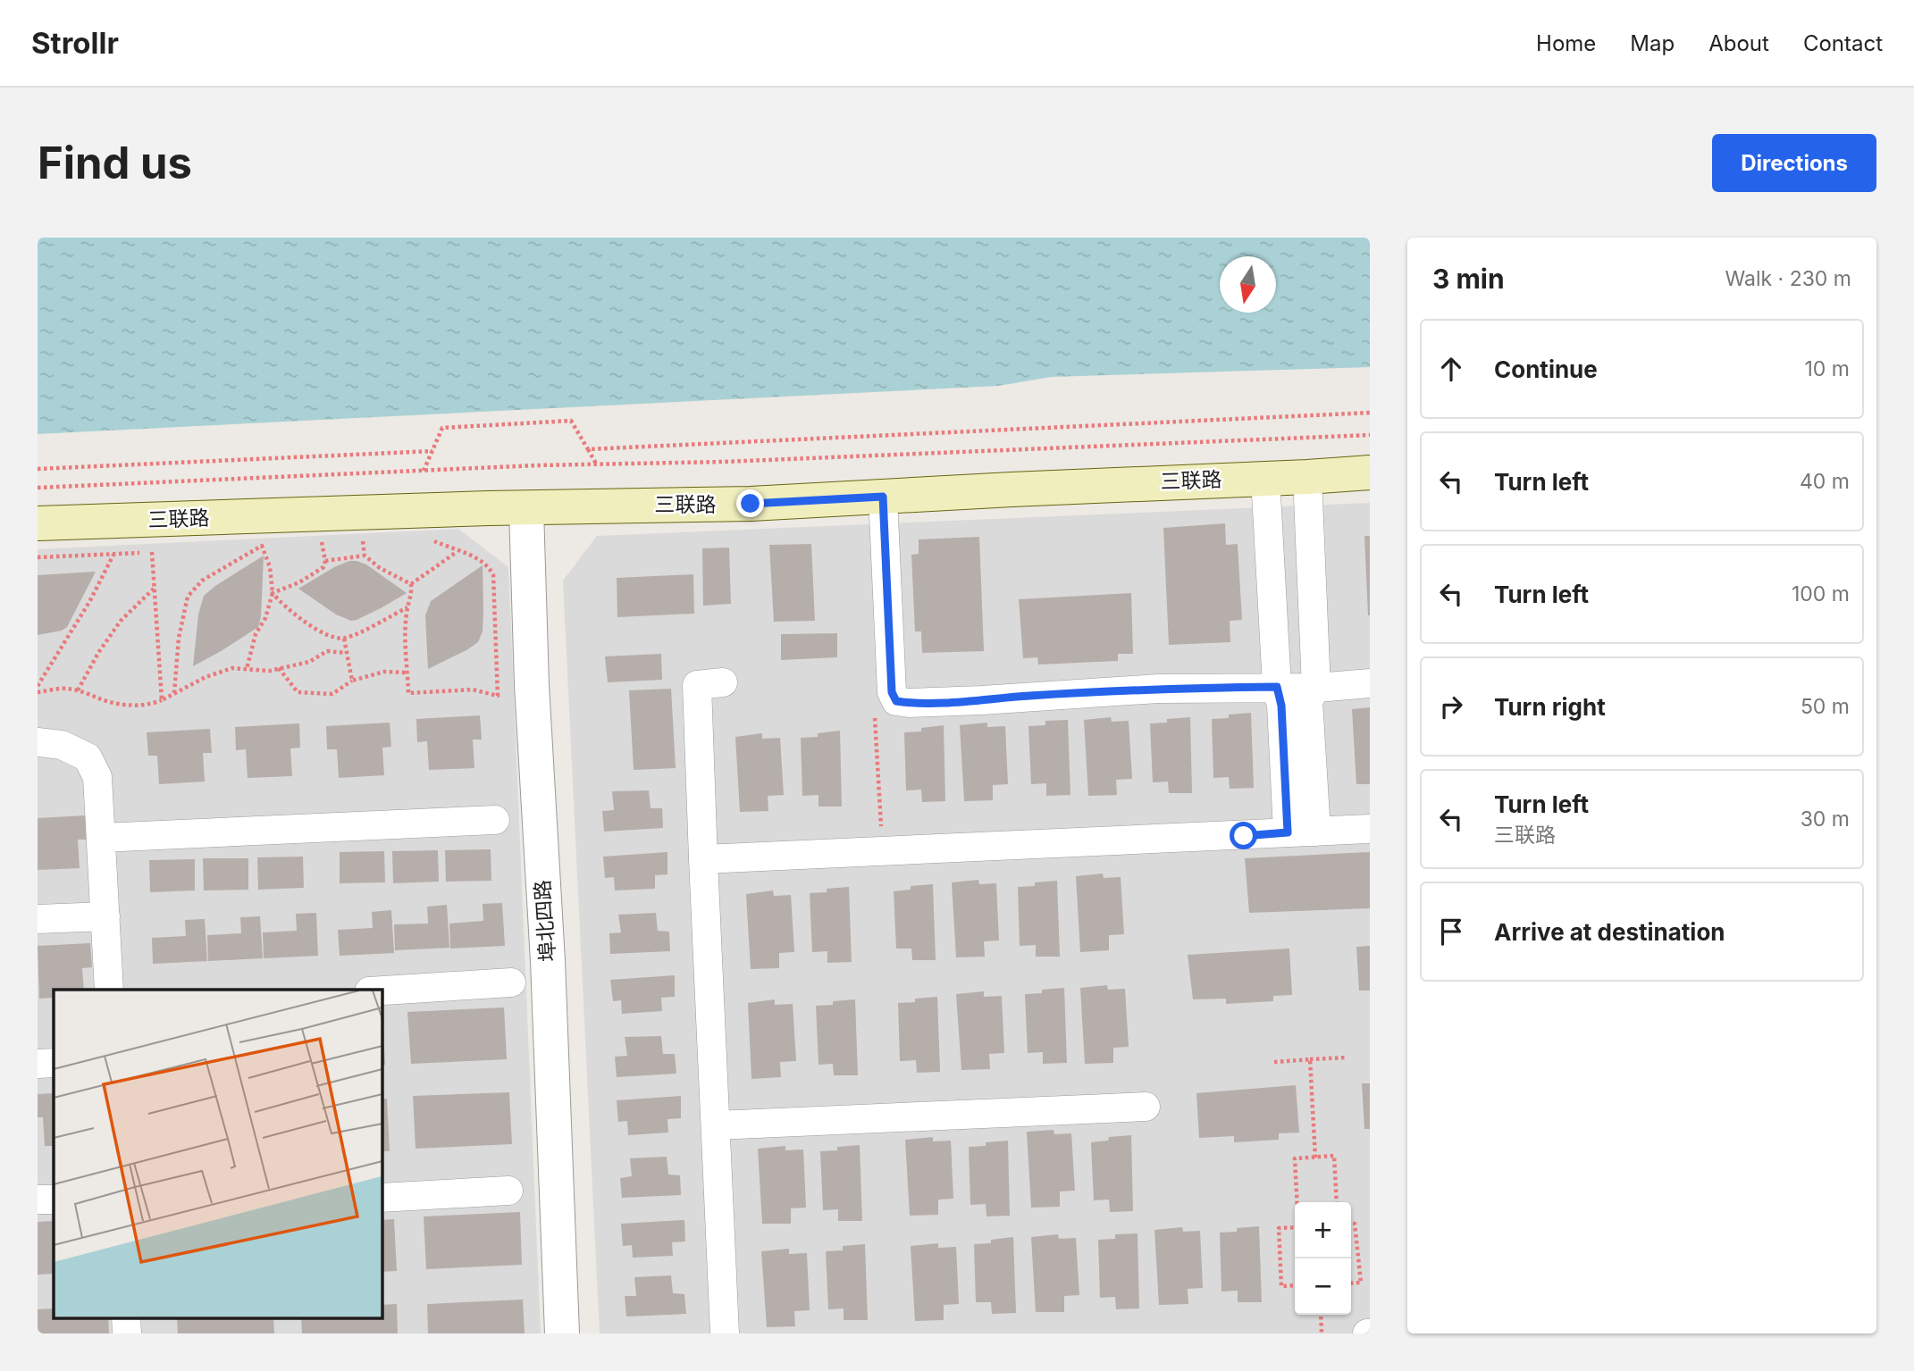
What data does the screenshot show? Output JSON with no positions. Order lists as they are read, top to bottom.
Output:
{
  "streets": {
    "main road": ["三联路"],
    "street": ["埠北四路"]
  },
  "crossings": [
    ["三联路", "埠北四路"]
  ],
  "north": "bottom",
  "page": {
    "header": "Strollr",
    "nav": [
      "Home",
      "Map",
      "About",
      "Contact"
    ],
    "buttons": "Directions",
    "title": "Find us",
    "heading": ["3 min", "Walk · 230 m"],
    "list": [
      ["Continue", "10 m"],
      ["Turn left", "40 m"],
      ["Turn left", "100 m"],
      ["Turn right", "50 m"],
      ["Turn left", "三联路", "30 m"],
      "Arrive at destination"
    ],
    "map_buttons": ["+", "−"]
  }
}
